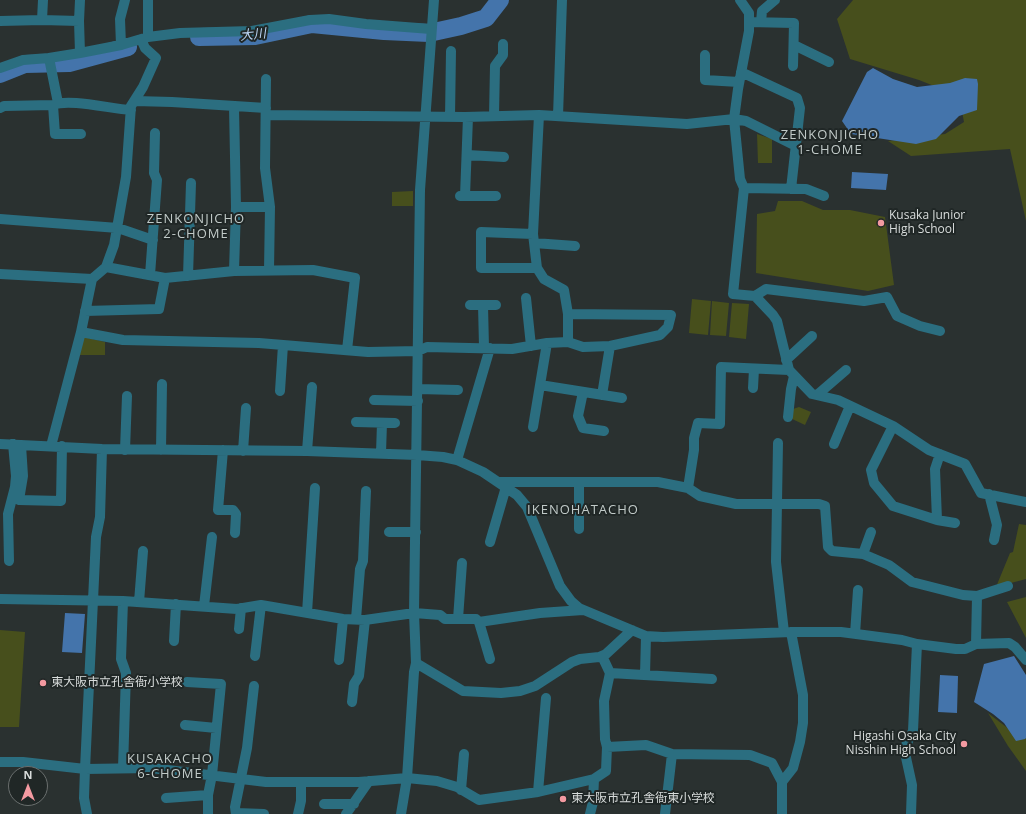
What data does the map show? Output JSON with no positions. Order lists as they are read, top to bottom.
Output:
{
  "districts": [
    "ZENKONJICHO 1-CHOME",
    "ZENKONJICHO 2-CHOME",
    "IKENOHATACHO",
    "KUSAKACHO 6-CHOME"
  ],
  "water": ["大川"],
  "places": [
    "Kusaka Junior High School",
    "東大阪市立孔舎衙小学校",
    "Higashi Osaka City Nisshin High School",
    "東大阪市立孔舎衙東小学校"
  ],
  "north": "top"
}
